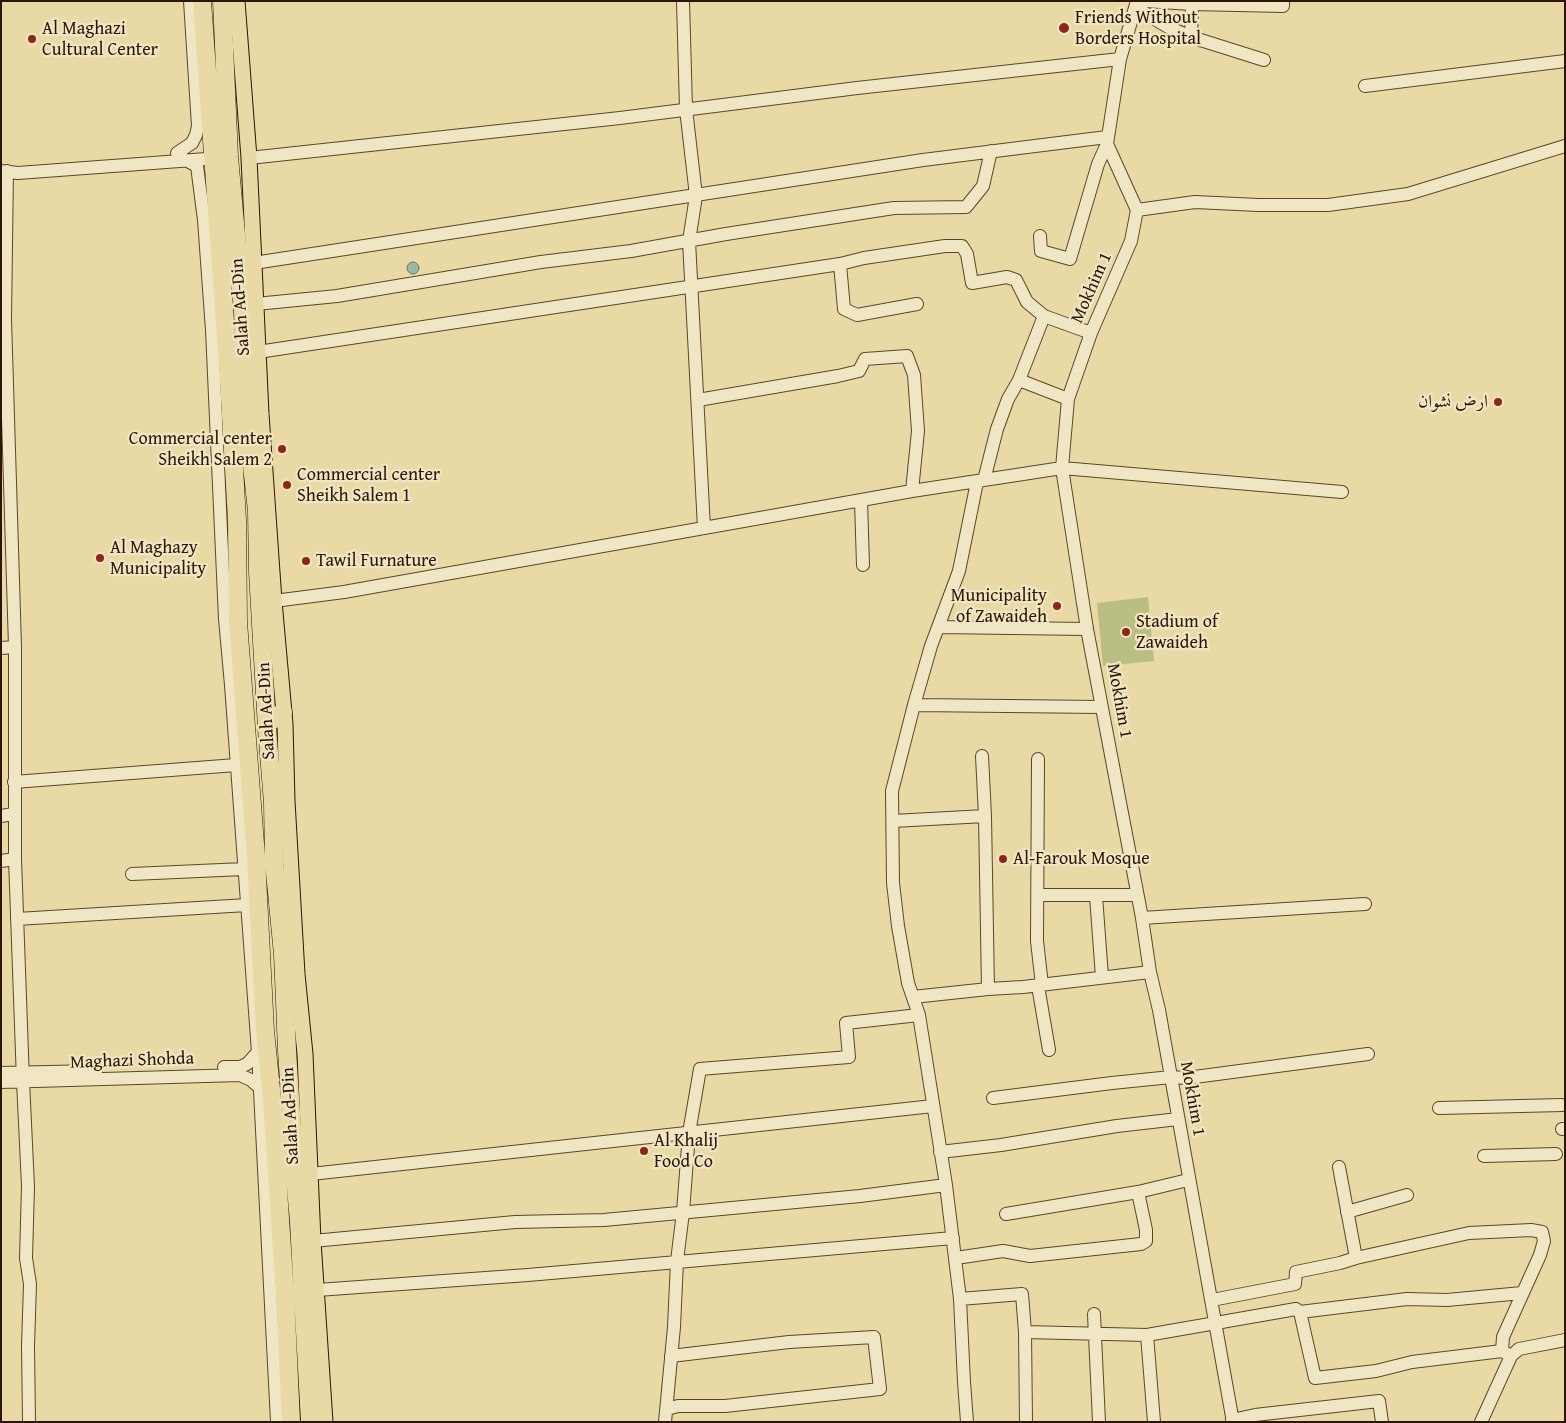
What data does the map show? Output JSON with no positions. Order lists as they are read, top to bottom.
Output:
{
  "streets": {
    "highway": ["Salah Ad-Din"],
    "street": ["Mokhim 1", "Maghazi Shohda"]
  },
  "crossings": [
    ["Salah Ad-Din", "Maghazi Shohda"]
  ],
  "places": [
    "Friends Without Borders Hospital",
    "Al Maghazi Cultural Center",
    "ارض نشوان",
    "Commercial center Sheikh Salem 2",
    "Commercial center Sheikh Salem 1",
    "Al Maghazy Municipality",
    "Tawil Furnature",
    "Municipality of Zawaideh",
    "Stadium of Zawaideh",
    "Al-Farouk Mosque",
    "Al Khalij Food Co"
  ]
}
